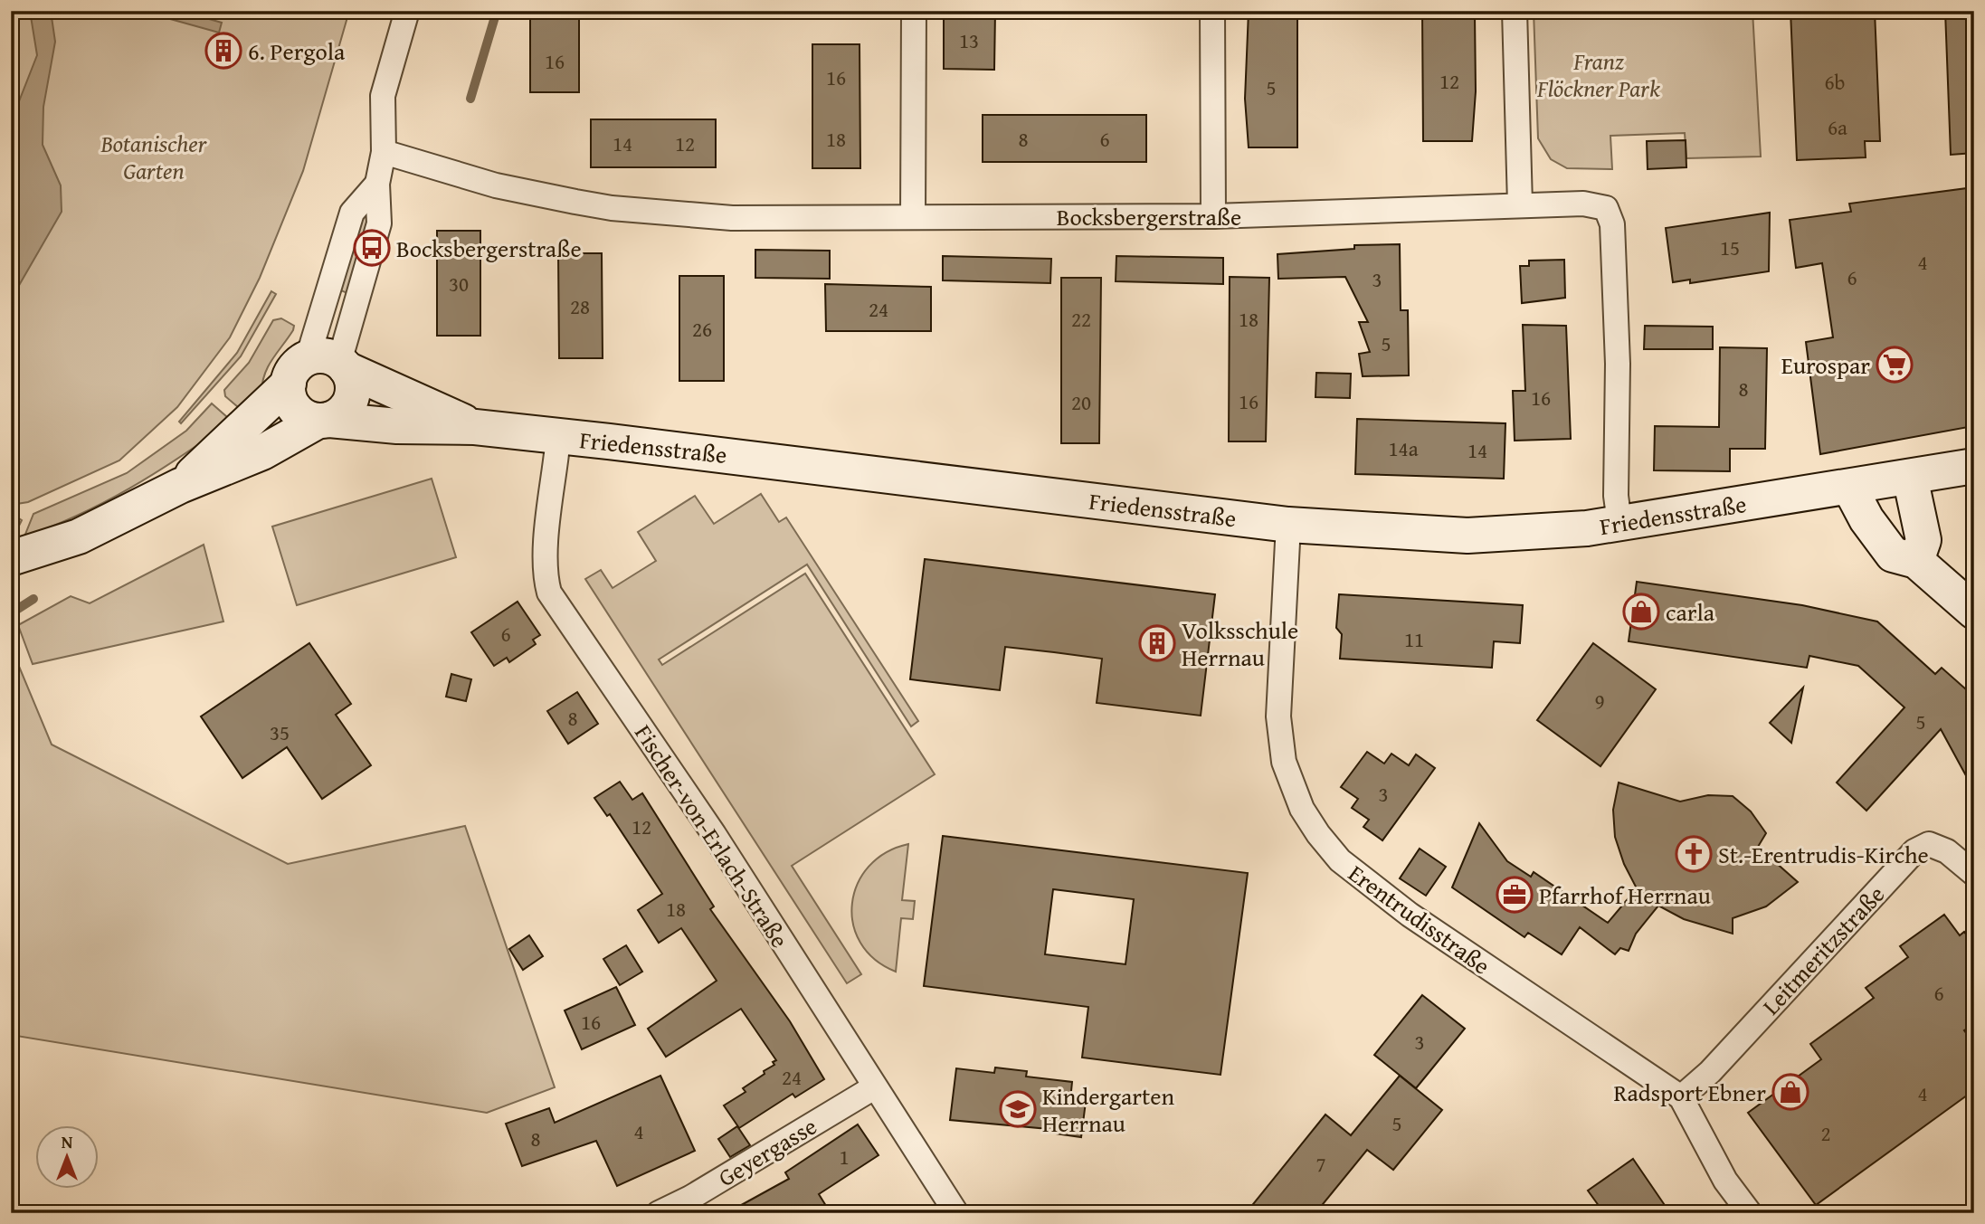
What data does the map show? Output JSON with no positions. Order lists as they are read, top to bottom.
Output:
{
  "streets": {
    "street": [
      "Bocksbergerstraße",
      "Friedensstraße",
      "Fischer-von-Erlach-Straße",
      "Erentrudisstraße",
      "Leitmeritzstraße",
      "Geyergasse"
    ]
  },
  "crossings": [
    ["Bocksbergerstraße", "Friedensstraße"],
    ["Friedensstraße", "Fischer-von-Erlach-Straße"],
    ["Friedensstraße", "Erentrudisstraße"],
    ["Fischer-von-Erlach-Straße", "Geyergasse"],
    ["Erentrudisstraße", "Leitmeritzstraße"]
  ],
  "parks": ["Franz Flöckner Park", "Botanischer Garten"],
  "places": {
    "building": ["6. Pergola", "Volksschule Herrnau"],
    "bus stop": ["Bocksbergerstraße"],
    "supermarket": ["Eurospar"],
    "shop": ["carla", "Radsport Ebner"],
    "church": ["St.-Erentrudis-Kirche"],
    "office": ["Pfarrhof Herrnau"],
    "school or university": ["Kindergarten Herrnau"]
  },
  "house_numbers": [
    "13",
    "16",
    "16",
    "12",
    "6b",
    "5",
    "6a",
    "18",
    "8",
    "6",
    "14",
    "12",
    "15",
    "4",
    "6",
    "3",
    "30",
    "28",
    "24",
    "22",
    "18",
    "26",
    "5",
    "8",
    "16",
    "16",
    "20",
    "14a",
    "14",
    "6",
    "11",
    "9",
    "8",
    "5",
    "35",
    "3",
    "12",
    "18",
    "6",
    "16",
    "3",
    "24",
    "4",
    "5",
    "4",
    "2",
    "8",
    "1",
    "7"
  ],
  "north": "top"
}
